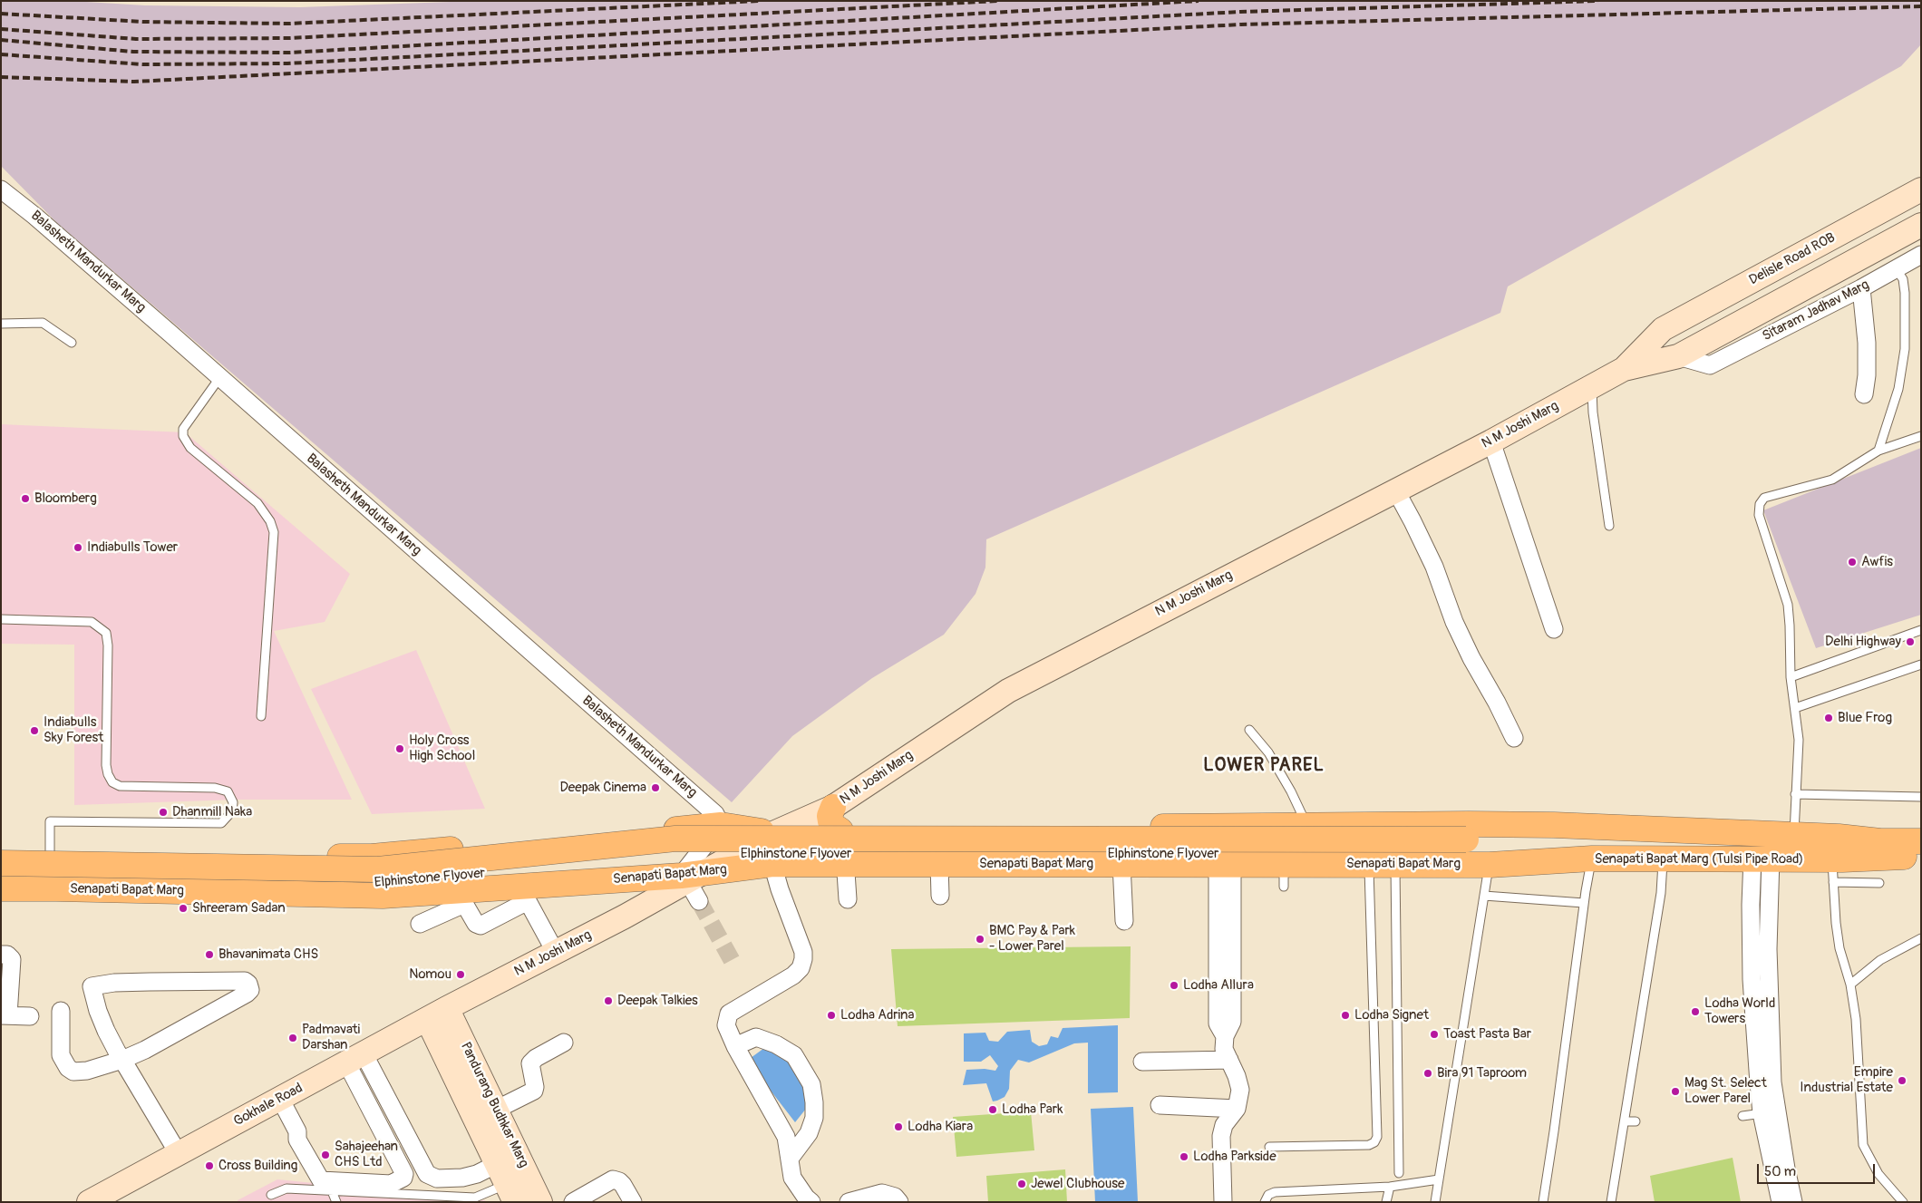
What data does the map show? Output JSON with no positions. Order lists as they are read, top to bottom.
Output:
{
  "streets": {
    "main road": [
      "Delisle Road ROB",
      "N M Joshi Marg",
      "Elphinstone Flyover",
      "Senapati Bapat Marg (Tulsi Pipe Road)",
      "Senapati Bapat Marg",
      "Gokhale Road",
      "Pandurang Budhkar Marg"
    ],
    "street": ["Balasheth Mandurkar Marg", "Sitaram Jadhav Marg"]
  },
  "crossings": [
    ["Delisle Road ROB", "N M Joshi Marg"],
    ["N M Joshi Marg", "Senapati Bapat Marg"],
    ["N M Joshi Marg", "Gokhale Road"],
    ["N M Joshi Marg", "Pandurang Budhkar Marg"],
    ["Elphinstone Flyover", "Senapati Bapat Marg (Tulsi Pipe Road)"],
    ["Senapati Bapat Marg (Tulsi Pipe Road)", "Senapati Bapat Marg"],
    ["Gokhale Road", "Pandurang Budhkar Marg"]
  ],
  "districts": ["LOWER PAREL"],
  "places": [
    "Bloomberg",
    "Indiabulls Tower",
    "Awfis",
    "Delhi Highway",
    "Blue Frog",
    "Indiabulls Sky Forest",
    "Holy Cross High School",
    "Deepak Cinema",
    "Dhanmill Naka",
    "Shreeram Sadan",
    "BMC Pay & Park - Lower Parel",
    "Bhavanimata CHS",
    "Nomou",
    "Lodha Allura",
    "Deepak Talkies",
    "Lodha World Towers",
    "Lodha Adrina",
    "Lodha Signet",
    "Toast Pasta Bar",
    "Padmavati Darshan",
    "Bira 91 Taproom",
    "Empire Industrial Estate",
    "Mag St. Select Lower Parel",
    "Lodha Park",
    "Lodha Kiara",
    "Sahajeehan CHS Ltd",
    "Lodha Parkside",
    "Cross Building",
    "Jewel Clubhouse"
  ],
  "scale_bar": "50 m"
}
